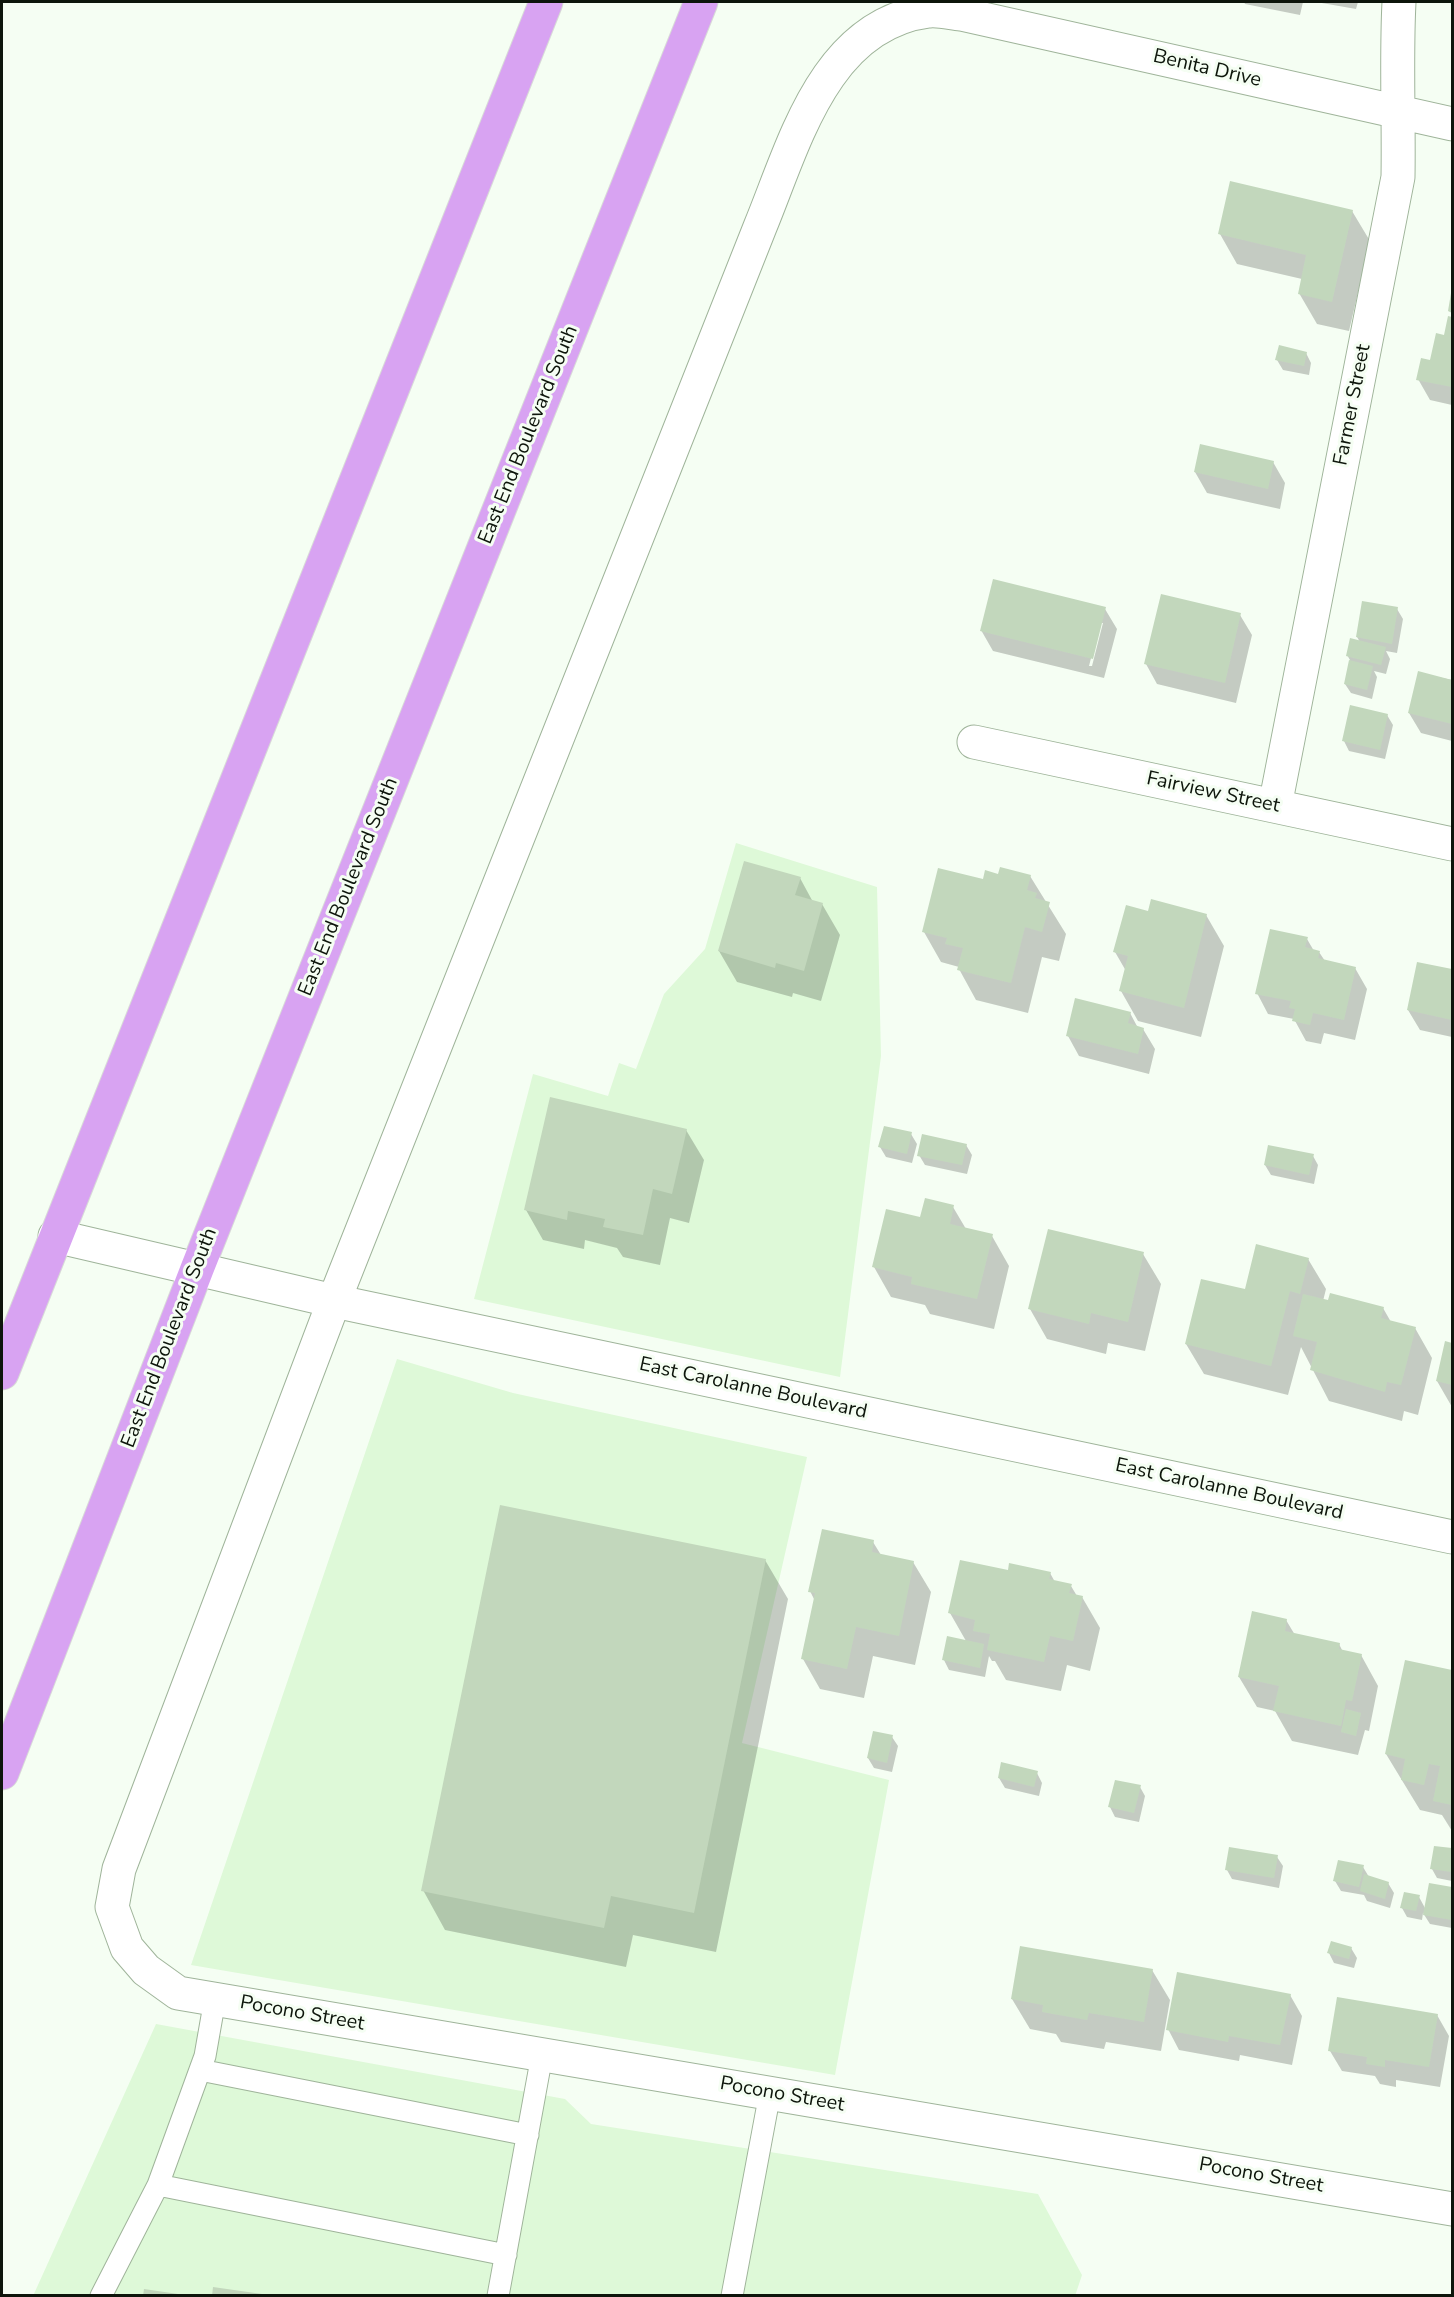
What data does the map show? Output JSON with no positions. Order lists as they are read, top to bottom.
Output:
{
  "streets": {
    "highway": ["East End Boulevard South"],
    "street": [
      "Benita Drive",
      "Farmer Street",
      "Fairview Street",
      "East Carolanne Boulevard",
      "Pocono Street"
    ]
  },
  "crossings": [
    ["Benita Drive", "Farmer Street"],
    ["Benita Drive", "East Carolanne Boulevard"],
    ["Benita Drive", "Pocono Street"],
    ["Farmer Street", "Fairview Street"],
    ["East End Boulevard South", "East Carolanne Boulevard"],
    ["East Carolanne Boulevard", "Pocono Street"]
  ]
}
